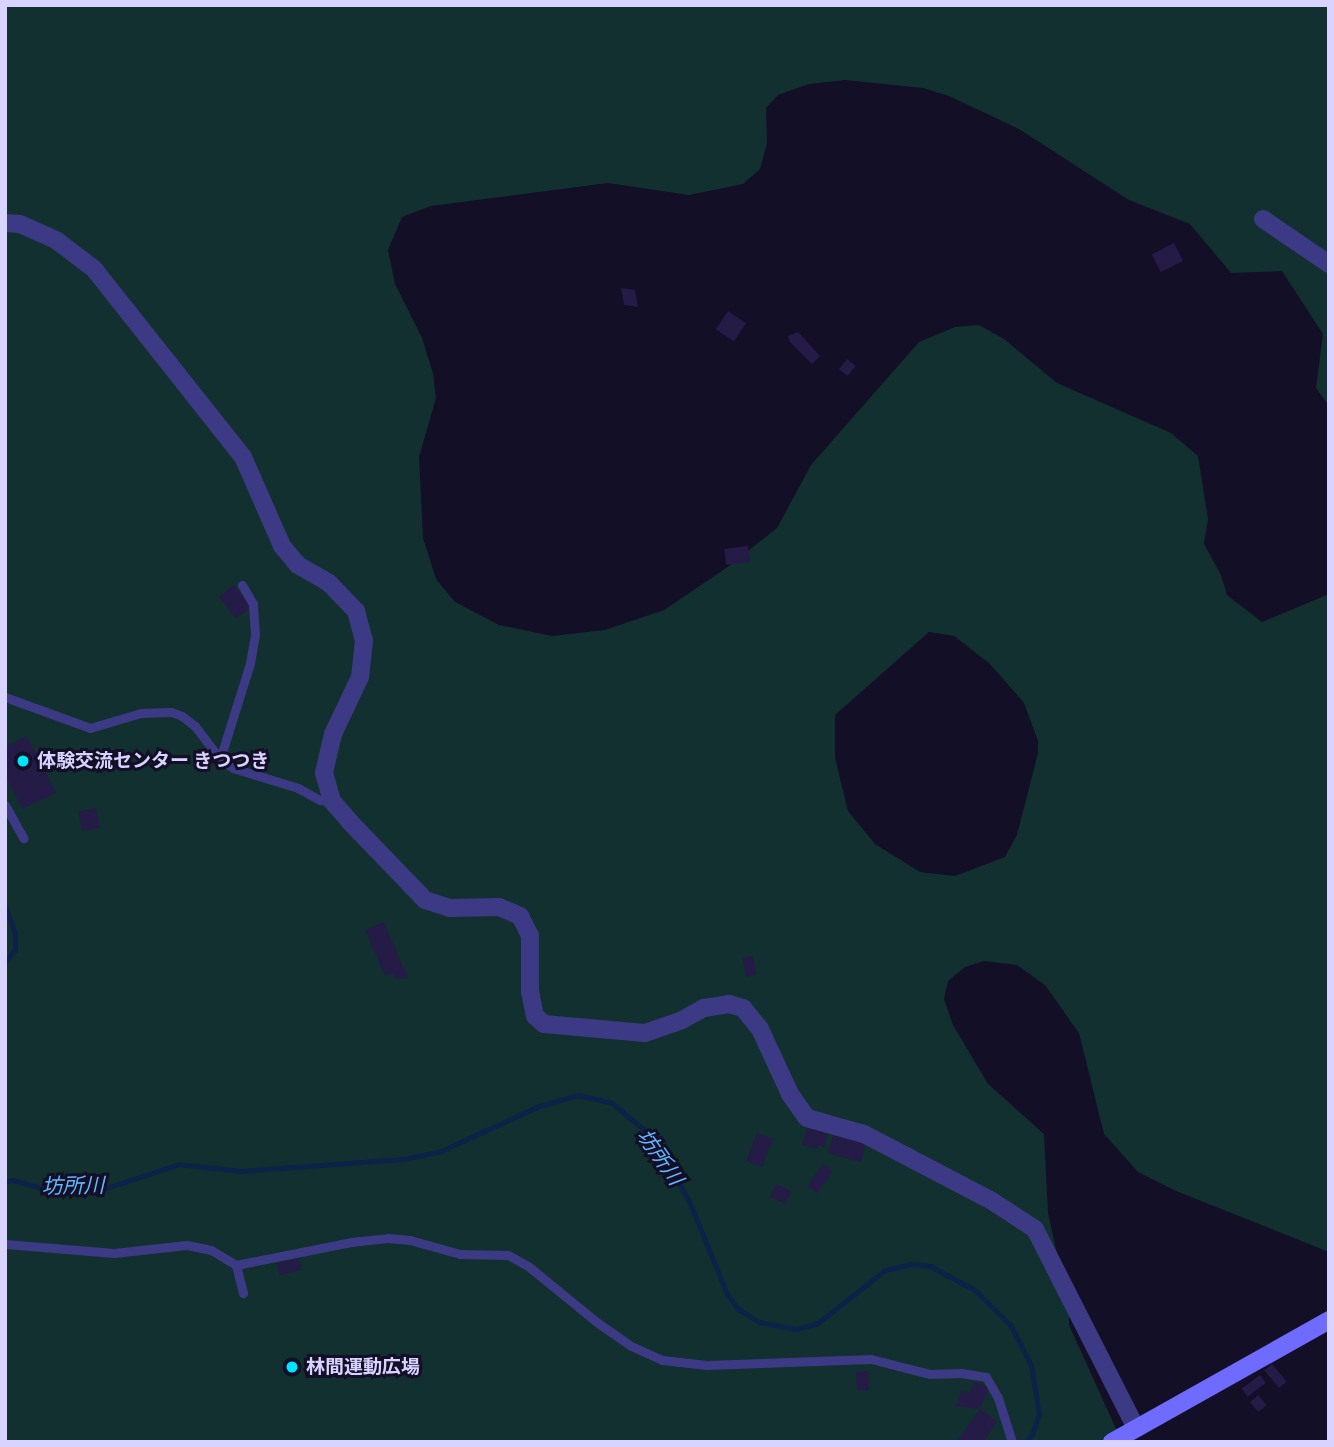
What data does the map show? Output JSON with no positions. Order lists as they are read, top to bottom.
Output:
{
  "water": ["坊所川"],
  "places": ["体験交流センター きつつき", "林間運動広場"]
}
